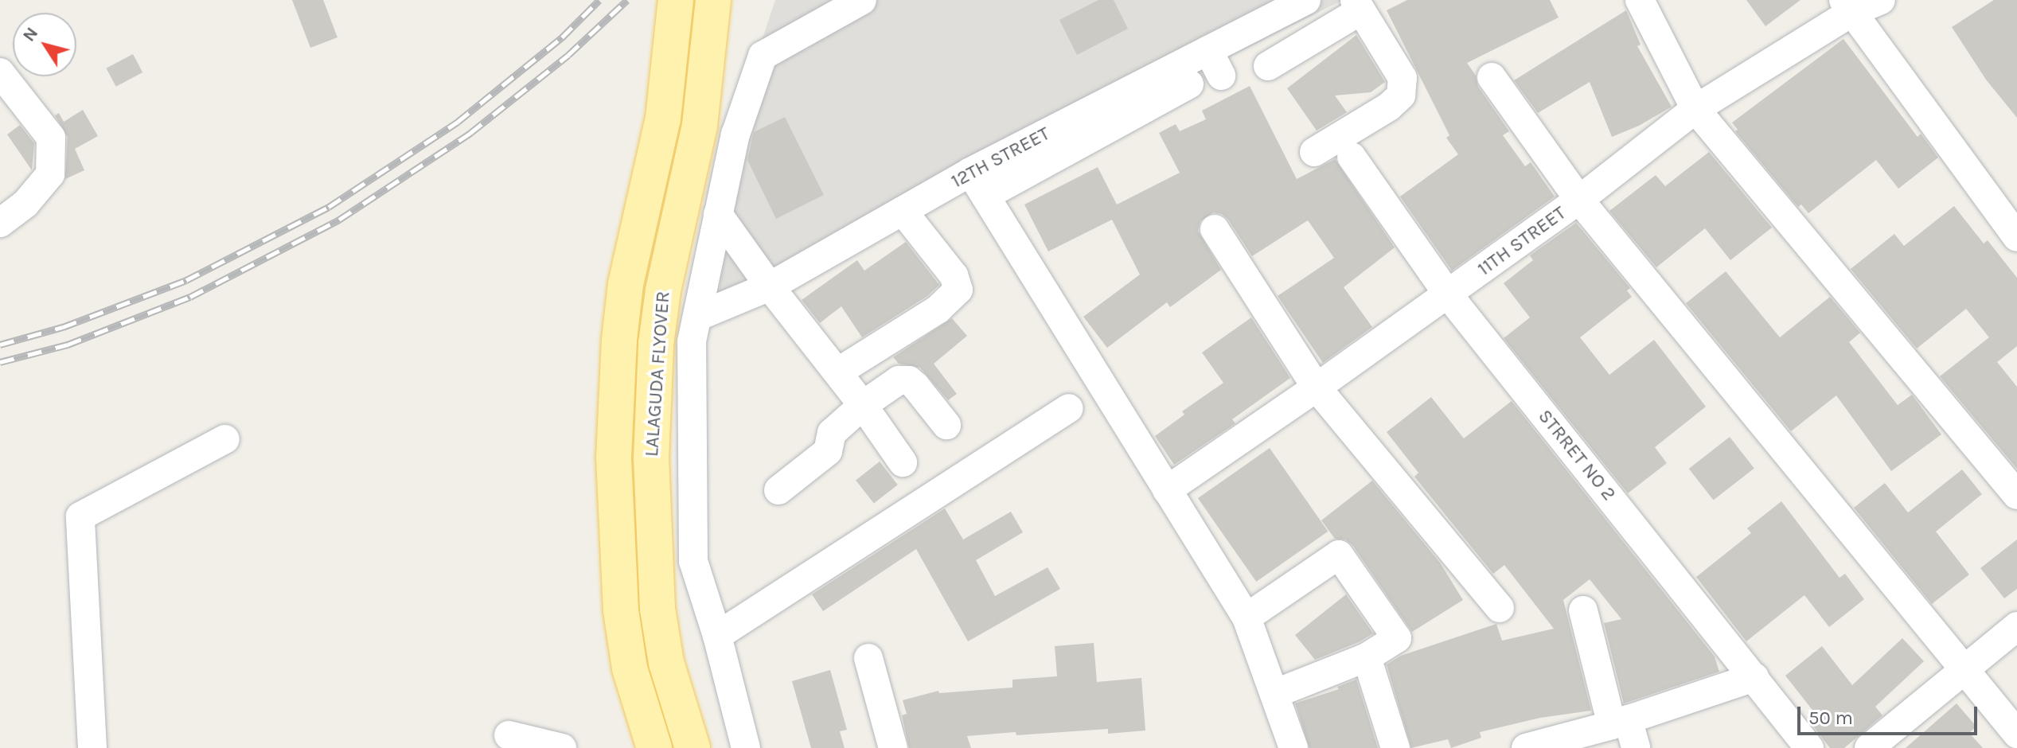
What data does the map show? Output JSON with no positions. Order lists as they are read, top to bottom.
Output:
{
  "streets": {
    "main road": ["LALAGUDA FLYOVER"],
    "street": ["12TH STREET", "11TH STREET", "STRRET NO 2"]
  },
  "crossings": [
    ["11TH STREET", "STRRET NO 2"]
  ],
  "scale_bar": "50 m",
  "north": "top left"
}
